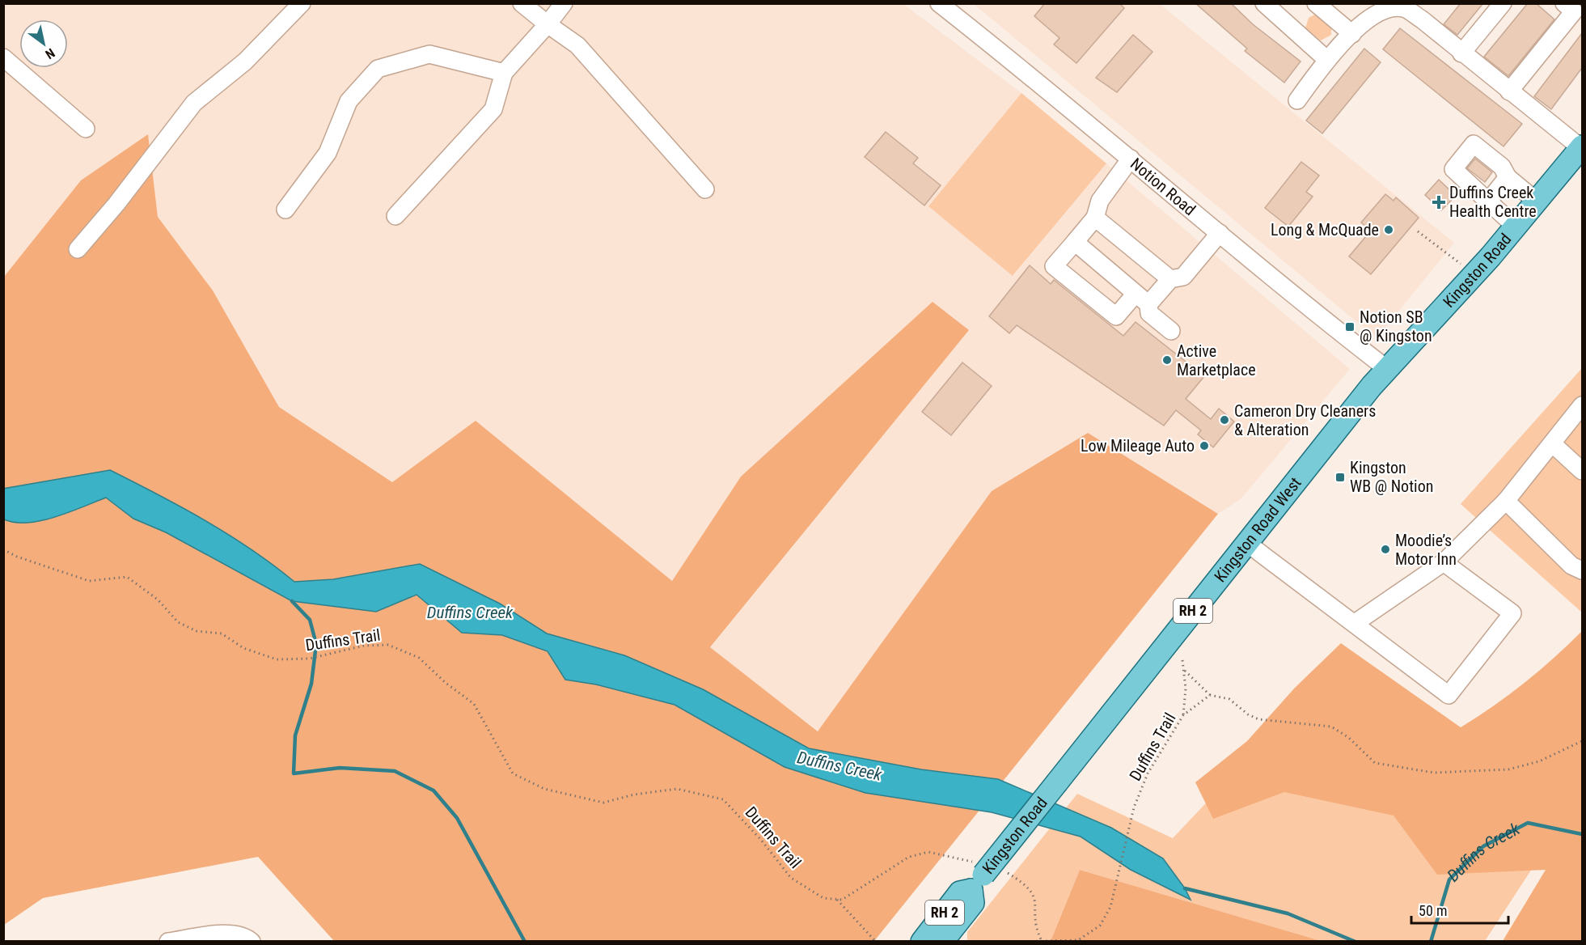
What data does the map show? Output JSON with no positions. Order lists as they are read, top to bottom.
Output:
{
  "streets": {
    "main road": ["Kingston Road", "Kingston Road West", "RH 2"],
    "street": ["Notion Road"],
    "path": ["Duffins Trail"]
  },
  "crossings": [
    ["Notion Road", "Kingston Road"],
    ["Notion Road", "Kingston Road West"],
    ["Kingston Road", "Kingston Road West"],
    ["Kingston Road", "RH 2"]
  ],
  "water": ["Duffins Creek"],
  "places": {
    "health": ["Duffins Creek Health Centre"],
    "other": [
      "Long & McQuade",
      "Active Marketplace",
      "Cameron Dry Cleaners & Alteration",
      "Low Mileage Auto",
      "Moodie’s Motor Inn"
    ],
    "transit": ["Notion SB @ Kingston", "Kingston WB @ Notion"]
  },
  "scale_bar": "50 m",
  "north": "bottom right"
}
